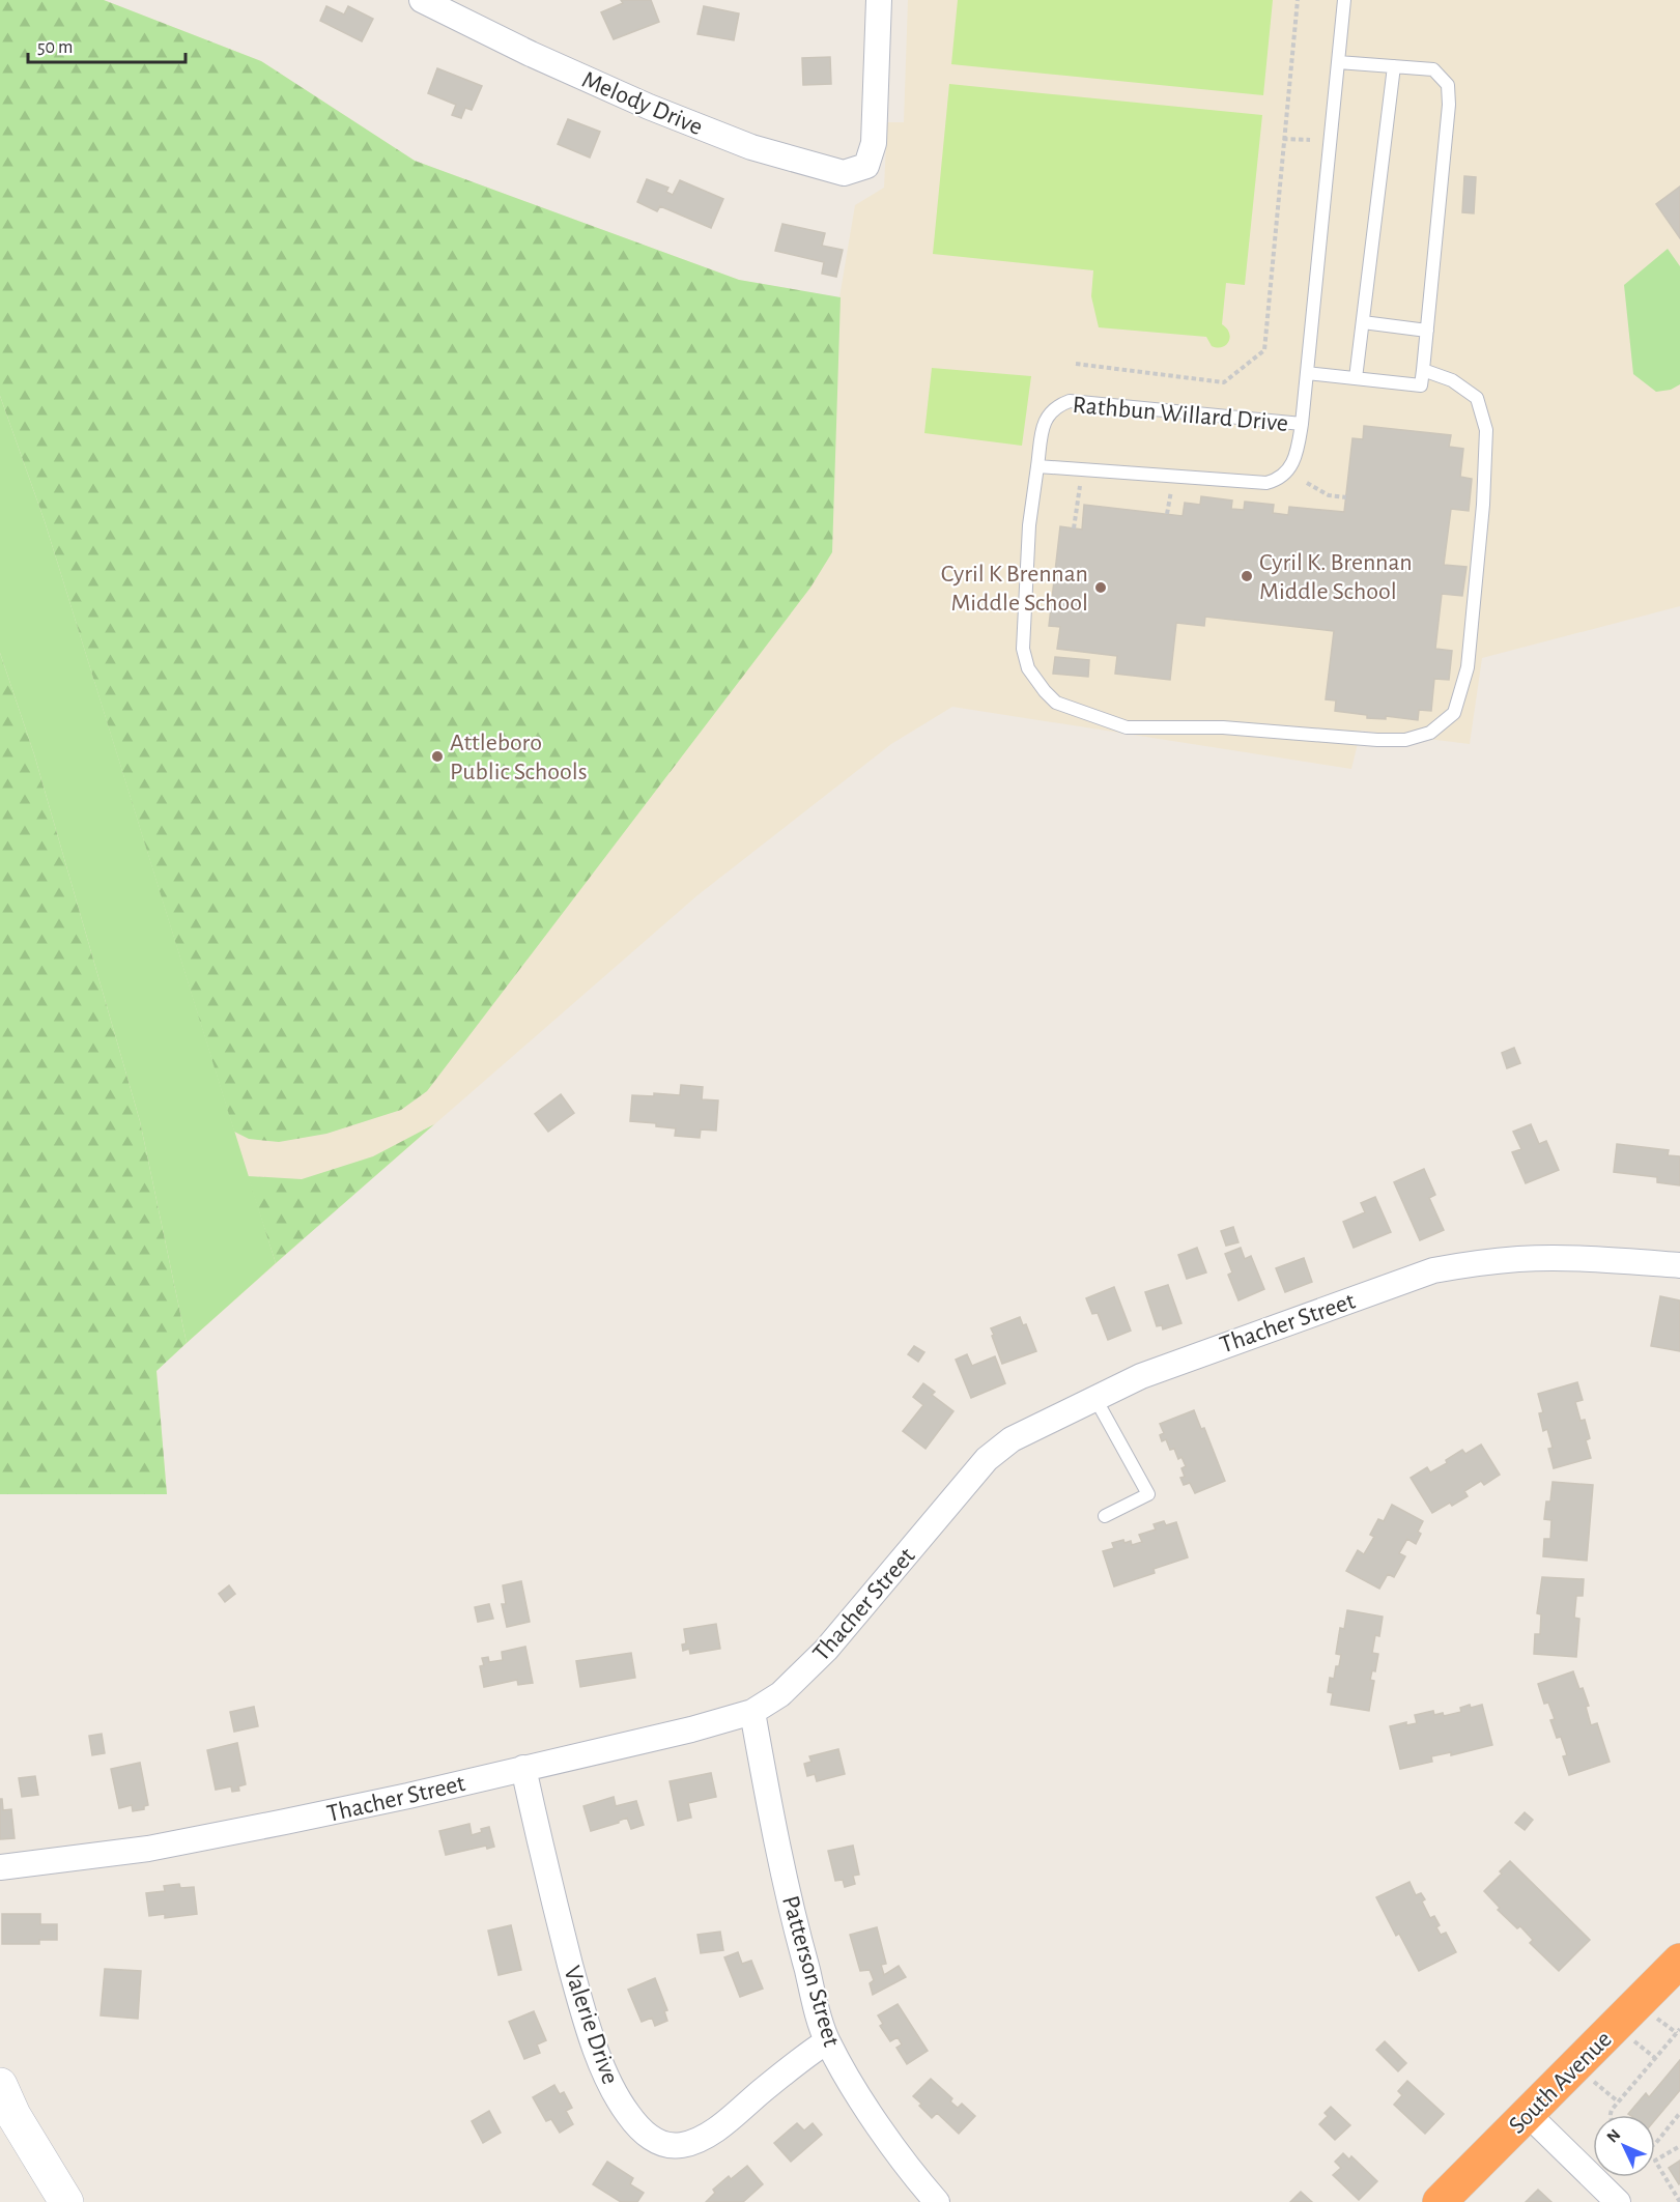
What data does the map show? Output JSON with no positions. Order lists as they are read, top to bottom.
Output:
{
  "streets": {
    "highway": ["South Avenue"],
    "street": [
      "Melody Drive",
      "Thacher Street",
      "Patterson Street",
      "Valerie Drive"
    ],
    "lane": ["Rathbun Willard Drive"]
  },
  "crossings": [
    ["Thacher Street", "Patterson Street"],
    ["Thacher Street", "Valerie Drive"],
    ["Patterson Street", "Valerie Drive"]
  ],
  "places": ["Cyril K. Brennan Middle School", "Cyril K Brennan Middle School", "Attleboro Public Schools"],
  "scale_bar": "50 m",
  "north": "top left"
}
